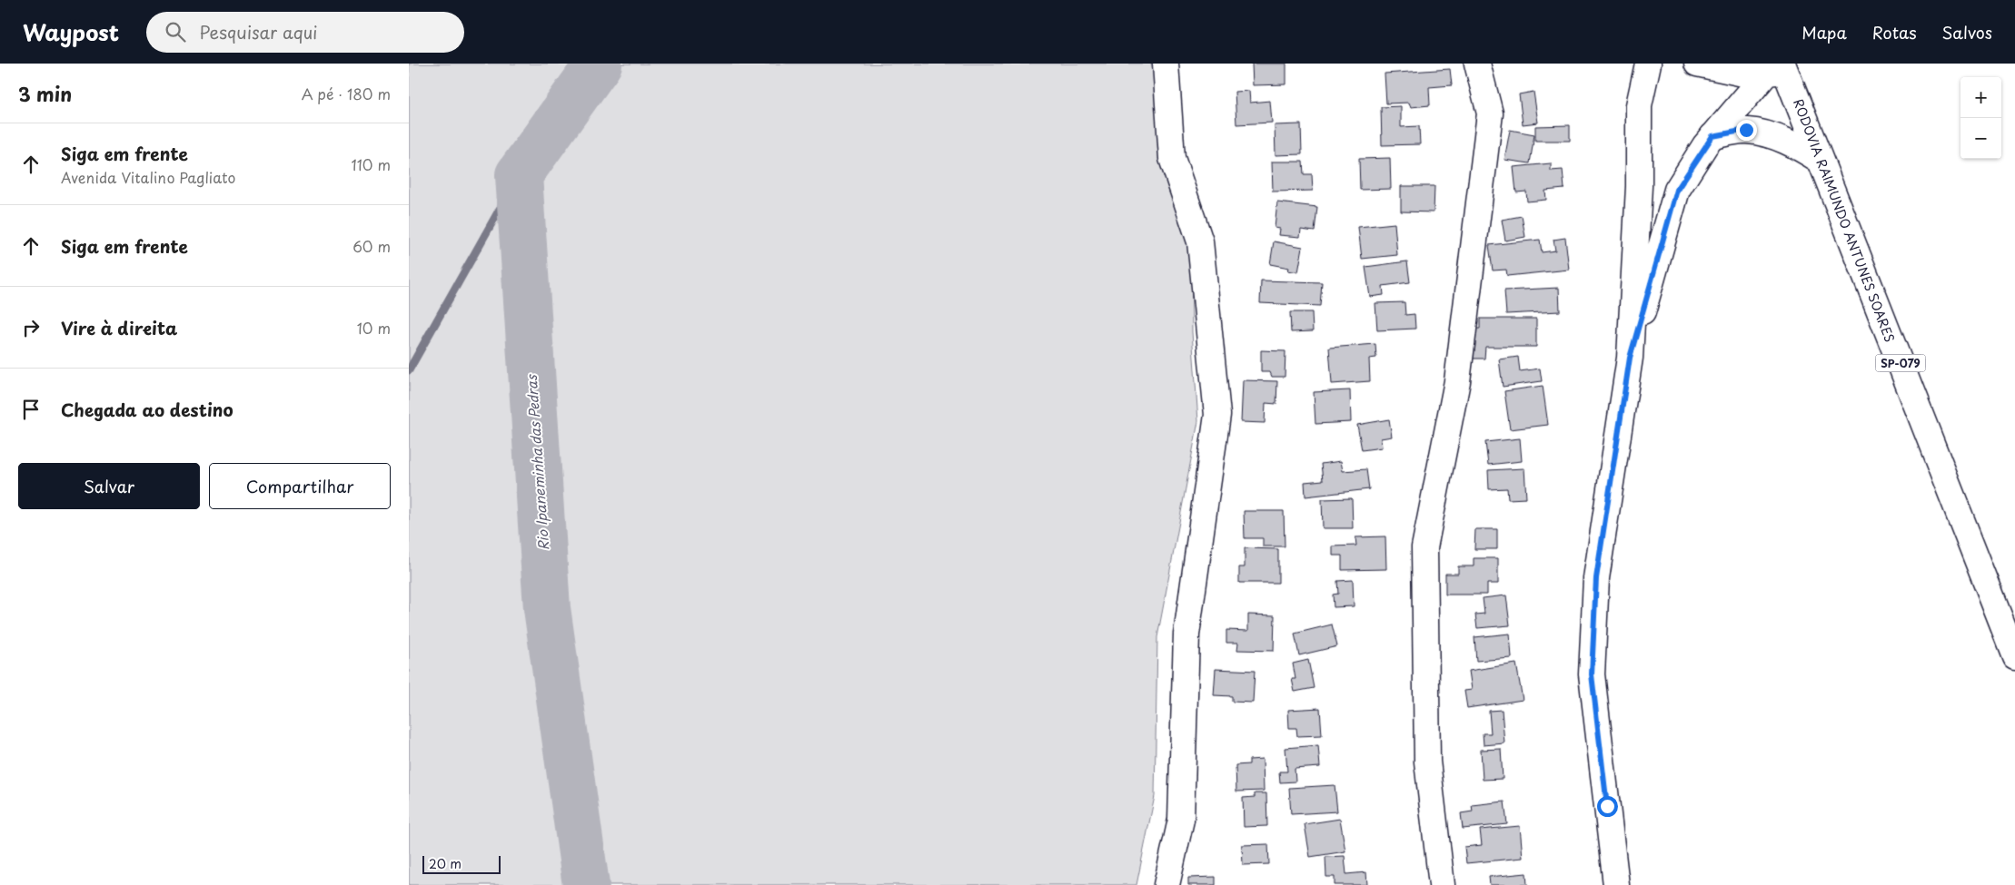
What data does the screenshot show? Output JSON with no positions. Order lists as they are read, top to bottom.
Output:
{
  "streets": {
    "street": ["RODOVIA RAIMUNDO ANTUNES SOARES", "SP-079"]
  },
  "water": ["Rio Ipaneminha das Pedras"],
  "scale_bar": "20 m",
  "page": {
    "header": "Waypost",
    "search": "Pesquisar aqui",
    "nav": ["Mapa", "Rotas", "Salvos"],
    "heading": ["3 min", "A pé · 180 m"],
    "map_buttons": ["+", "−"],
    "list": [
      ["Siga em frente", "Avenida Vitalino Pagliato", "110 m"],
      ["Siga em frente", "60 m"],
      ["Vire à direita", "10 m"],
      "Chegada ao destino"
    ],
    "buttons": ["Salvar", "Compartilhar"],
    "scale": "20 m"
  }
}
